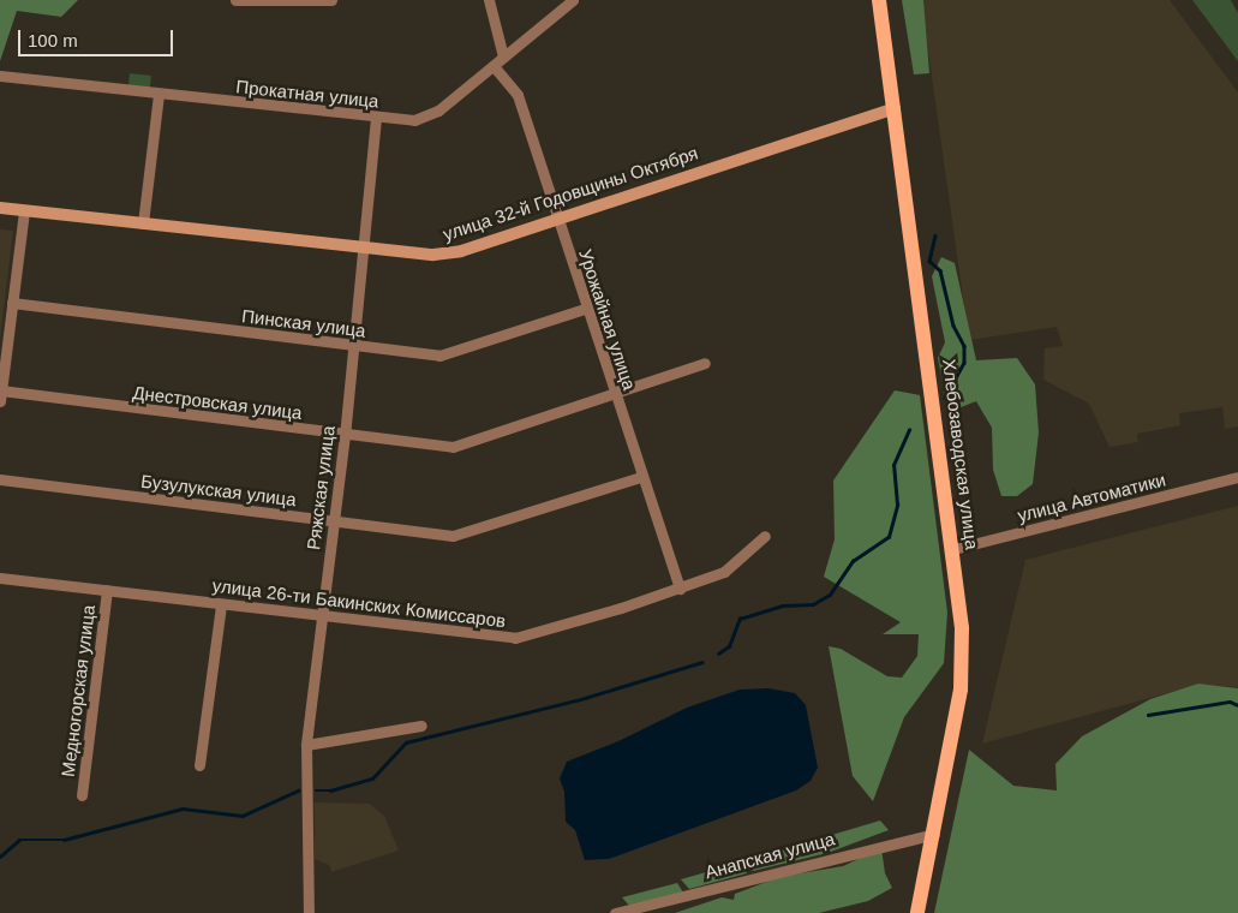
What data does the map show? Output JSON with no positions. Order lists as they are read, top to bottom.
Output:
{
  "streets": {
    "main road": ["улица 32-й Годовщины Октября", "Хлебозаводская улица"],
    "street": [
      "Прокатная улица",
      "Урожайная улица",
      "Пинская улица",
      "Днестровская улица",
      "Ряжская улица",
      "Бузулукская улица",
      "улица Автоматики",
      "улица 26-ти Бакинских Комиссаров",
      "Медногорская улица",
      "Анапская улица"
    ]
  },
  "crossings": [
    ["Прокатная улица", "Урожайная улица"],
    ["Прокатная улица", "Ряжская улица"],
    ["улица 32-й Годовщины Октября", "Урожайная улица"],
    ["улица 32-й Годовщины Октября", "Хлебозаводская улица"],
    ["улица 32-й Годовщины Октября", "Ряжская улица"],
    ["Урожайная улица", "Пинская улица"],
    ["Урожайная улица", "Днестровская улица"],
    ["Урожайная улица", "Бузулукская улица"],
    ["Урожайная улица", "улица 26-ти Бакинских Комиссаров"],
    ["Пинская улица", "Ряжская улица"],
    ["Днестровская улица", "Ряжская улица"],
    ["Хлебозаводская улица", "улица Автоматики"],
    ["Хлебозаводская улица", "Анапская улица"],
    ["Ряжская улица", "Бузулукская улица"],
    ["Ряжская улица", "улица 26-ти Бакинских Комиссаров"],
    ["улица 26-ти Бакинских Комиссаров", "Медногорская улица"]
  ],
  "scale_bar": "100 m"
}
